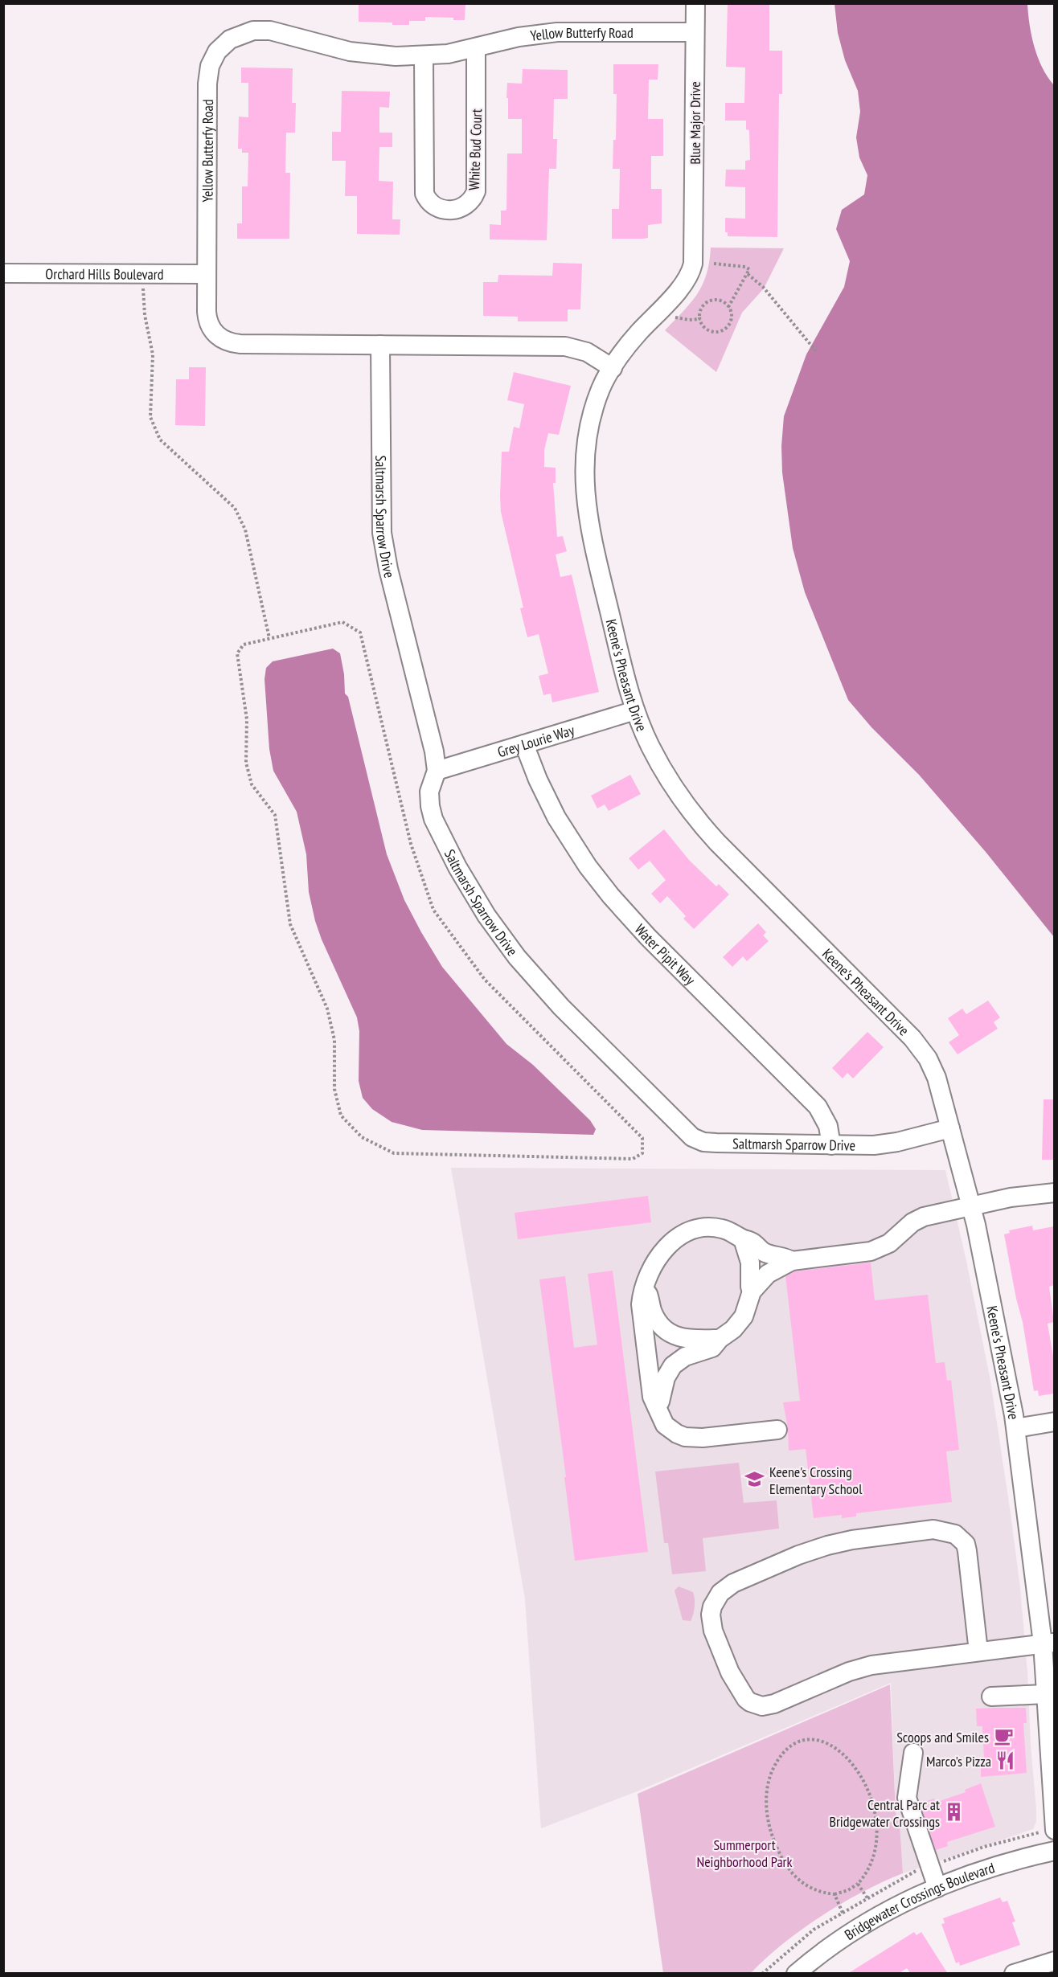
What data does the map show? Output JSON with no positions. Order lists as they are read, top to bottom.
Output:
{
  "streets": {
    "street": [
      "Yellow Butterfy Road",
      "Blue Major Drive",
      "White Bud Court",
      "Orchard Hills Boulevard",
      "Saltmarsh Sparrow Drive",
      "Keene's Pheasant Drive",
      "Grey Lourie Way",
      "Water Pipit Way",
      "Bridgewater Crossings Boulevard"
    ]
  },
  "crossings": [
    ["Yellow Butterfy Road", "Blue Major Drive"],
    ["Yellow Butterfy Road", "White Bud Court"],
    ["Yellow Butterfy Road", "Orchard Hills Boulevard"],
    ["Yellow Butterfy Road", "Saltmarsh Sparrow Drive"],
    ["Yellow Butterfy Road", "Keene's Pheasant Drive"],
    ["Blue Major Drive", "Keene's Pheasant Drive"],
    ["Saltmarsh Sparrow Drive", "Keene's Pheasant Drive"],
    ["Saltmarsh Sparrow Drive", "Grey Lourie Way"],
    ["Saltmarsh Sparrow Drive", "Water Pipit Way"],
    ["Keene's Pheasant Drive", "Grey Lourie Way"],
    ["Grey Lourie Way", "Water Pipit Way"]
  ],
  "parks": ["Summerport Neighborhood Park"],
  "places": {
    "school or university": ["Keene's Crossing Elementary School"],
    "cafe": ["Scoops and Smiles"],
    "restaurant": ["Marco's Pizza"],
    "building": ["Central Parc at Bridgewater Crossings"]
  }
}
